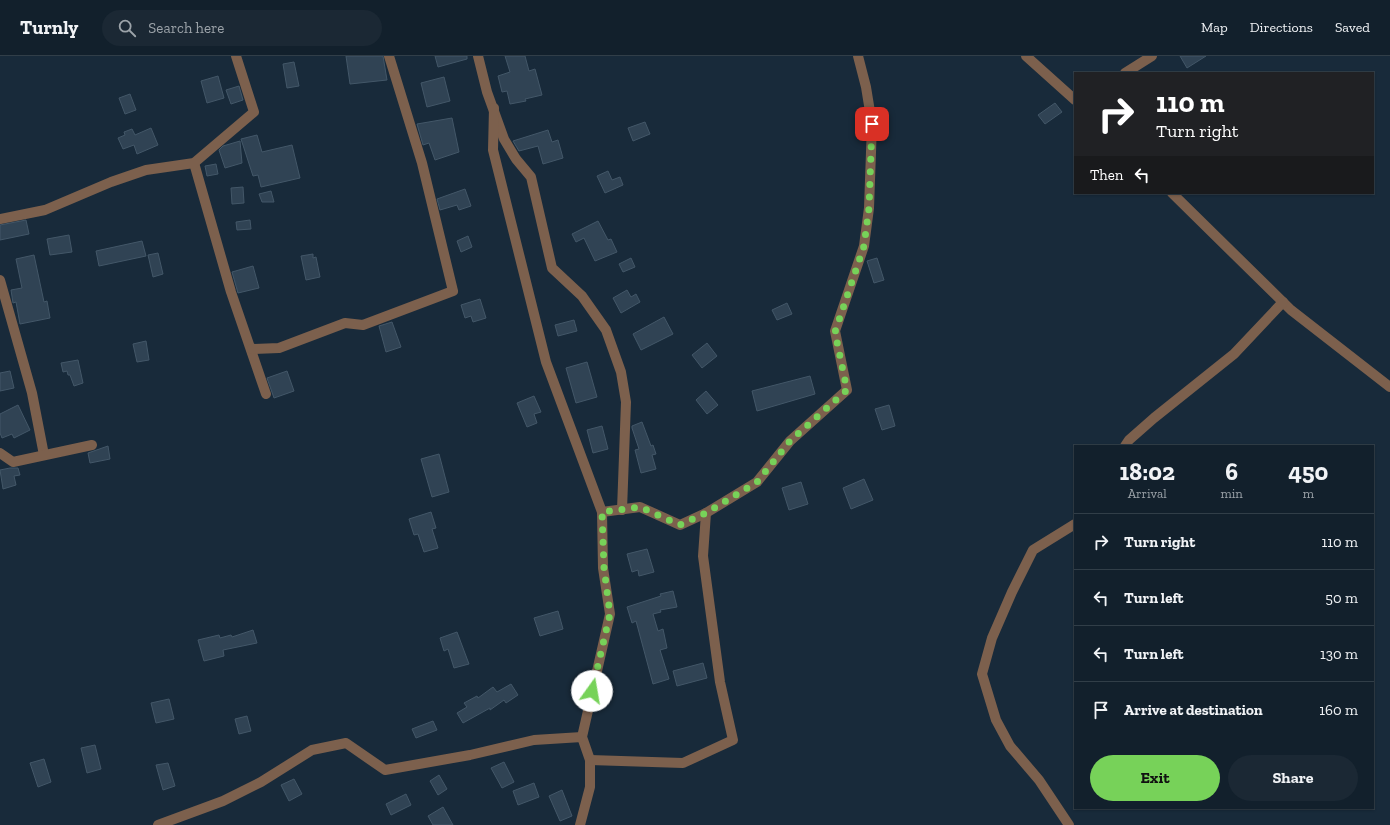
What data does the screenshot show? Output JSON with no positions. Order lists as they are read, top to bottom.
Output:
{
  "page": {
    "header": "Turnly",
    "search": "Search here",
    "nav": ["Map", "Directions", "Saved"],
    "turn": ["110 m", "Turn right"],
    "then": "Then",
    "eta": [
      "18:02",
      "Arrival",
      "6",
      "min",
      "450",
      "m"
    ],
    "list": [
      {
        "name": "Turn right",
        "value": "110 m"
      },
      {
        "name": "Turn left",
        "value": "50 m"
      },
      {
        "name": "Turn left",
        "value": "130 m"
      },
      {
        "name": "Arrive at destination",
        "value": "160 m"
      }
    ],
    "buttons": ["Exit", "Share"]
  }
}
